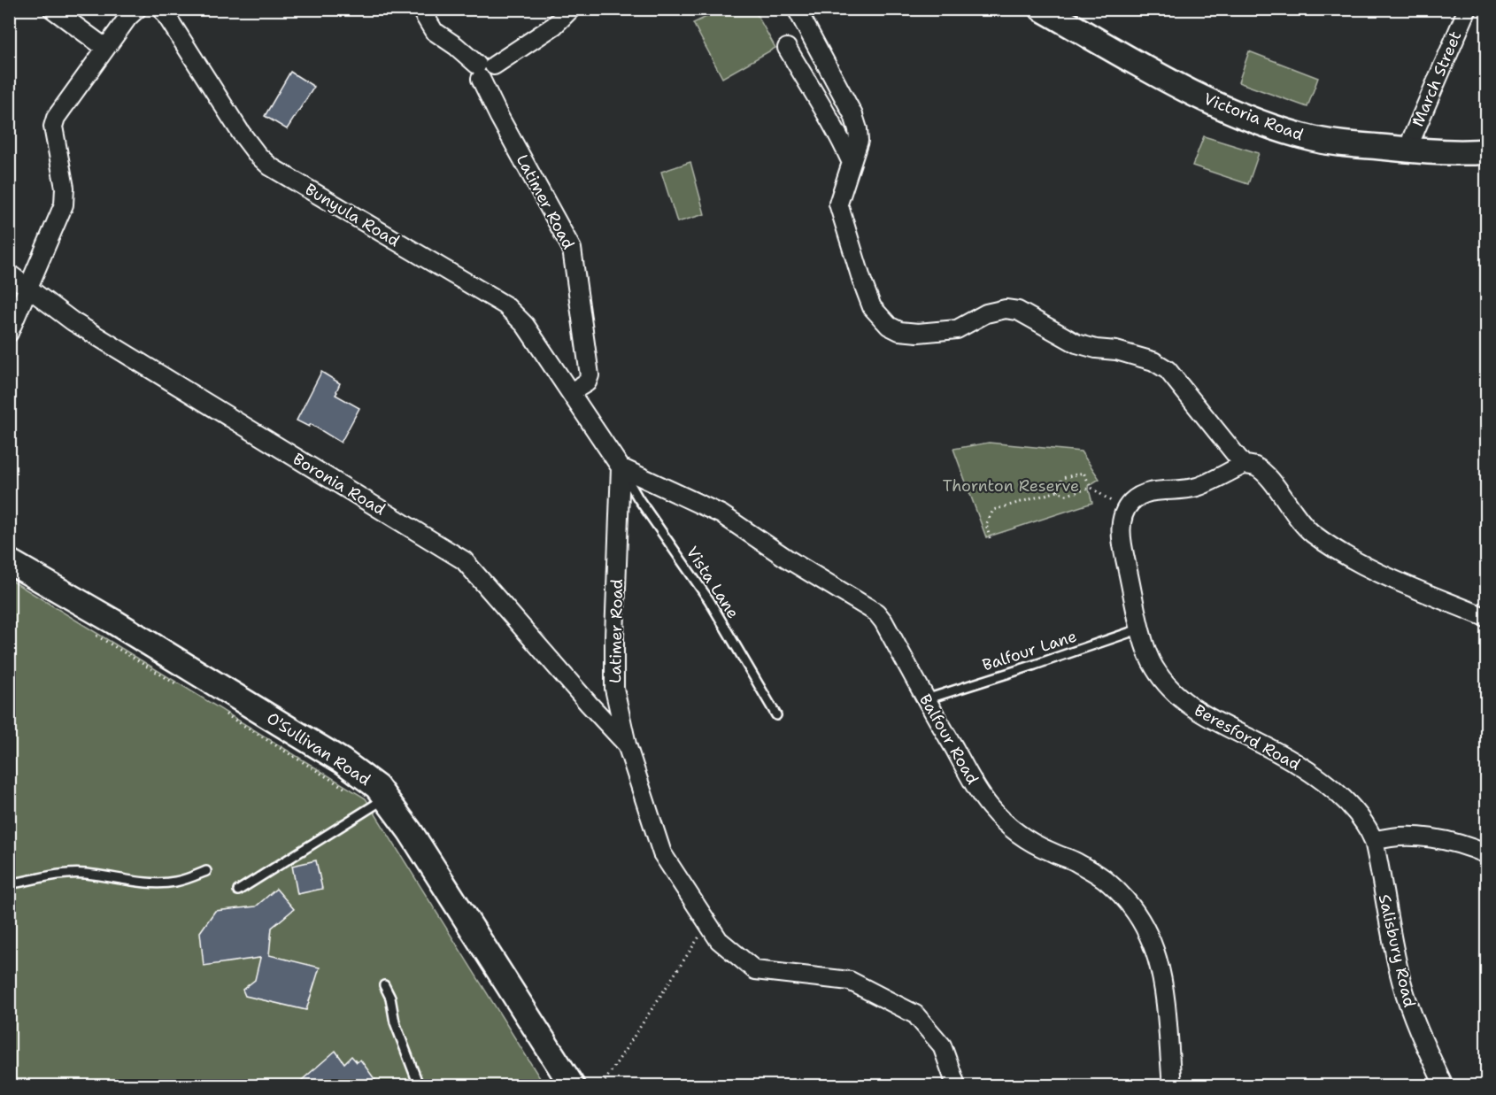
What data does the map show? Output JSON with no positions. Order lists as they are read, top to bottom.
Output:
{
  "streets": {
    "main road": ["Victoria Road", "O'Sullivan Road"],
    "street": [
      "March Street",
      "Latimer Road",
      "Bunyula Road",
      "Boronia Road",
      "Beresford Road",
      "Balfour Road",
      "Salisbury Road"
    ],
    "lane": ["Vista Lane", "Balfour Lane"]
  },
  "crossings": [
    ["March Street", "Victoria Road"],
    ["Latimer Road", "Bunyula Road"],
    ["Latimer Road", "Boronia Road"],
    ["Latimer Road", "Vista Lane"],
    ["Latimer Road", "Balfour Road"],
    ["Vista Lane", "Balfour Road"],
    ["Balfour Lane", "Beresford Road"],
    ["Balfour Lane", "Balfour Road"],
    ["Beresford Road", "Salisbury Road"]
  ],
  "parks": ["Thornton Reserve"]
}
